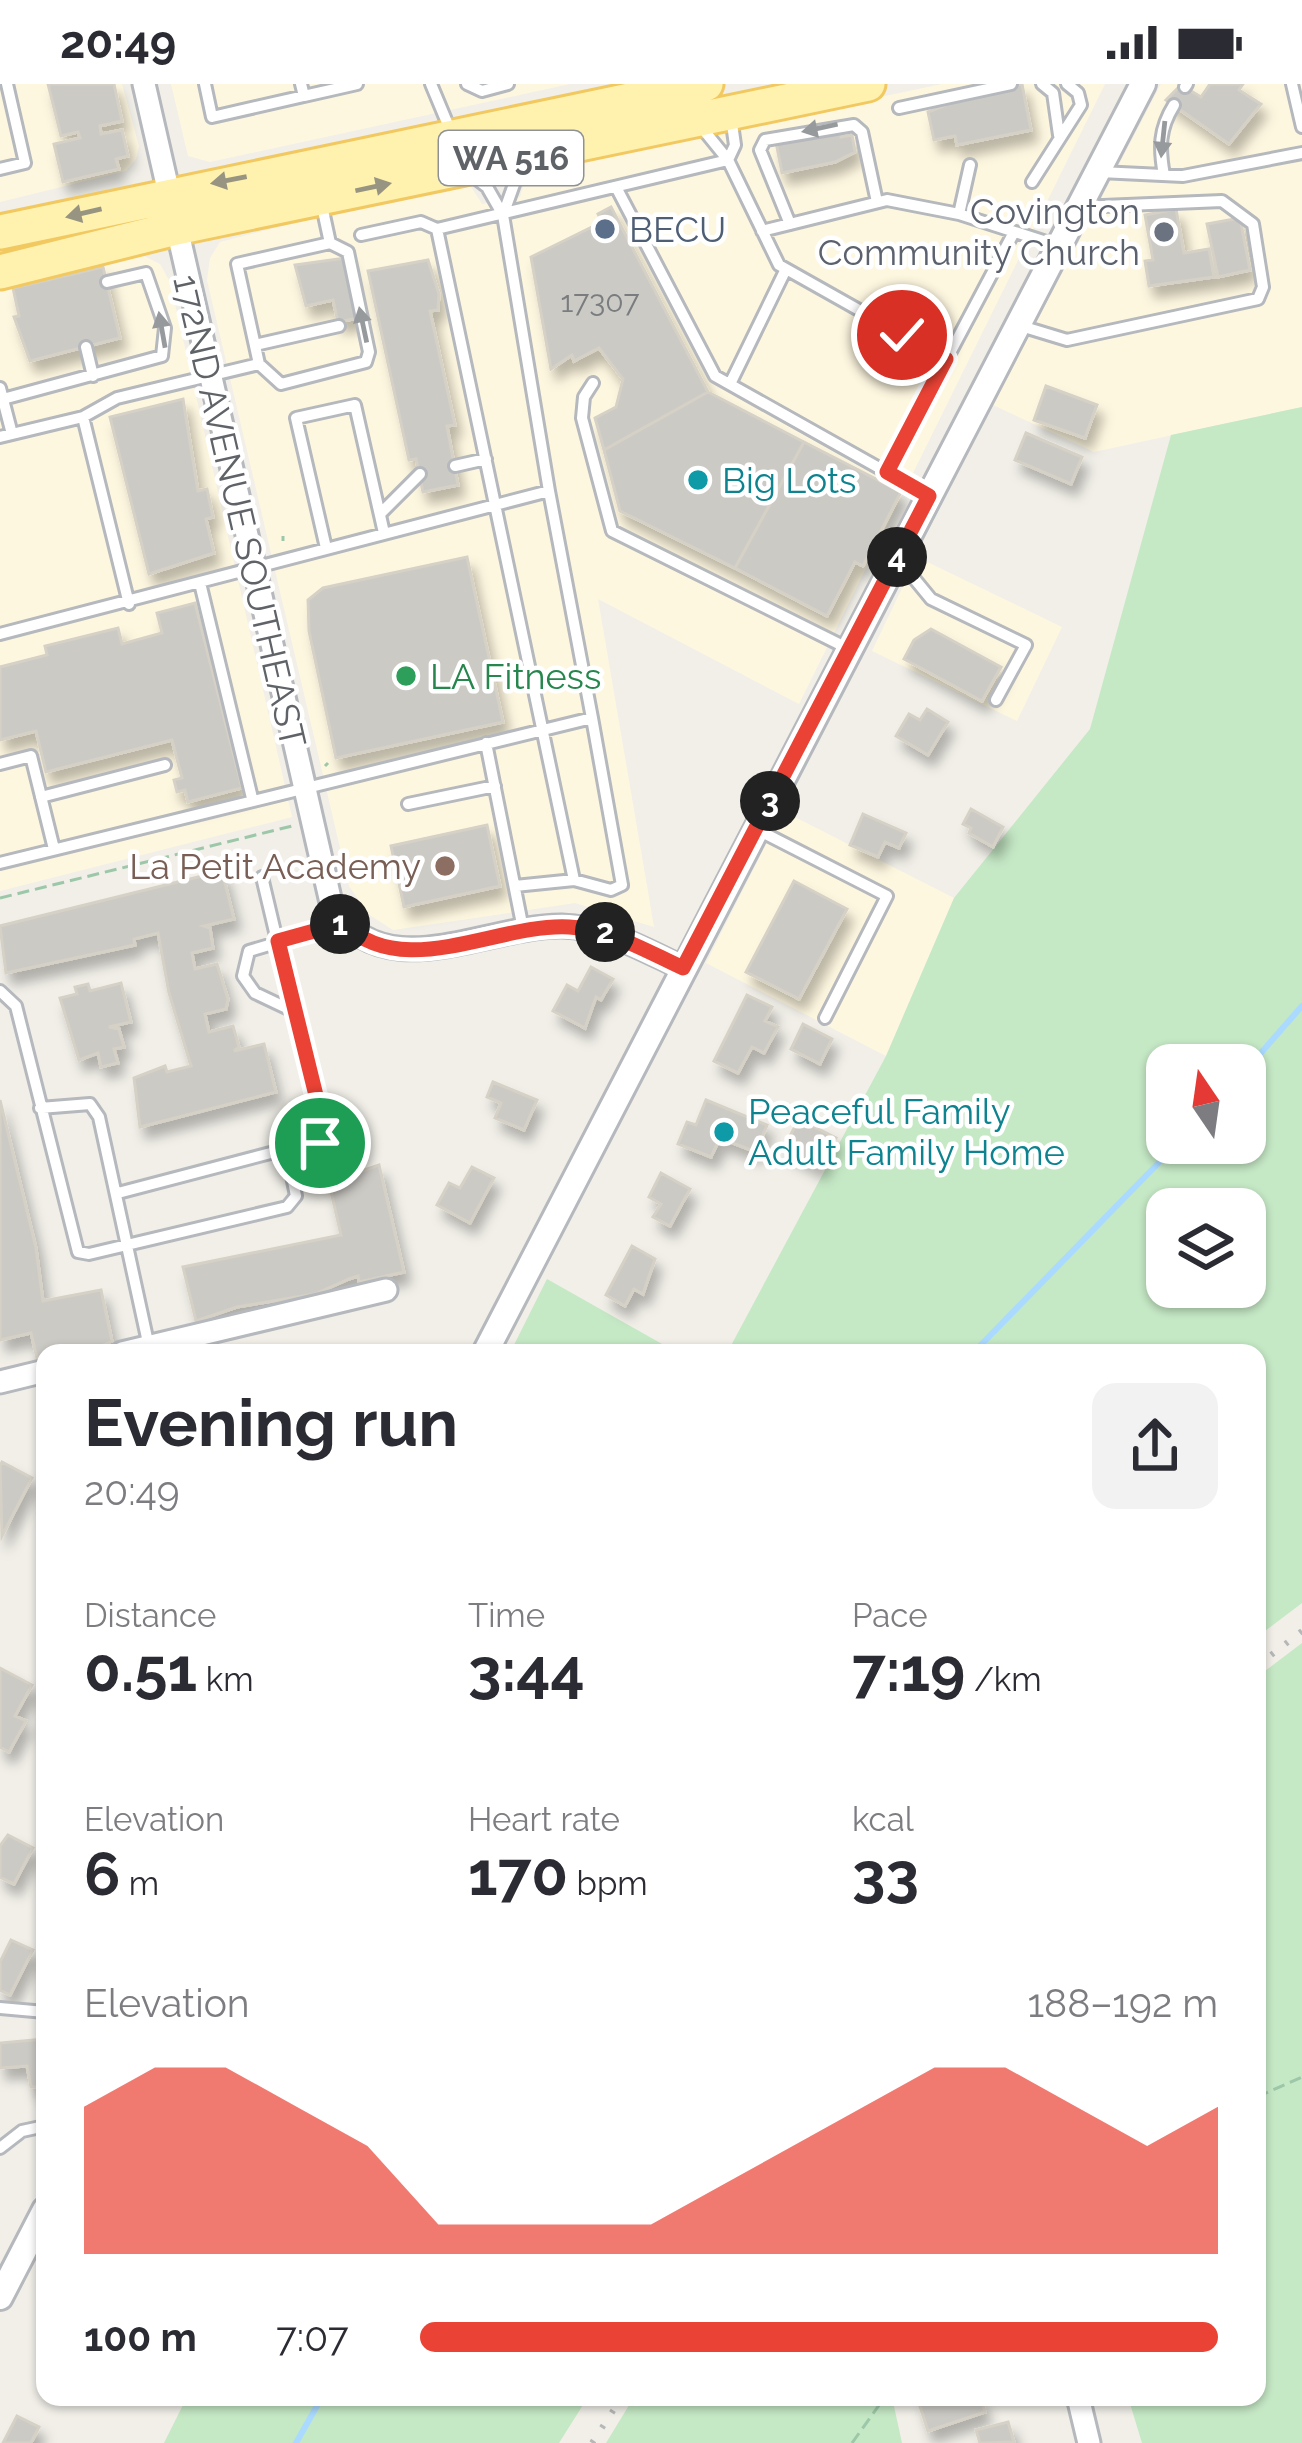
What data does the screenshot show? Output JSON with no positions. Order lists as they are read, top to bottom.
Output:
{
  "streets": {
    "main road": ["WA 516"],
    "street": ["172ND AVENUE SOUTHEAST"]
  },
  "crossings": [
    ["WA 516", "172ND AVENUE SOUTHEAST"]
  ],
  "places": [
    "BECU",
    "Covington Community Church",
    "Big Lots",
    "LA Fitness",
    "La Petit Academy",
    "Peaceful Family Adult Family Home"
  ],
  "house_numbers": ["17307"],
  "north": "top",
  "page": {
    "status": "20:49",
    "pins": [
      "4",
      "3",
      "1",
      "2"
    ],
    "heading": ["Evening run", "20:49"],
    "stats": [
      ["Distance", "0.51 km"],
      ["Time", "3:44"],
      ["Pace", "7:19 /km"],
      ["Elevation", "6 m"],
      ["Heart rate", "170 bpm"],
      ["kcal", "33"]
    ],
    "chart": ["Elevation", "188–192 m"],
    "list": [
      {
        "name": "100 m",
        "note": "7:07"
      }
    ]
  }
}
